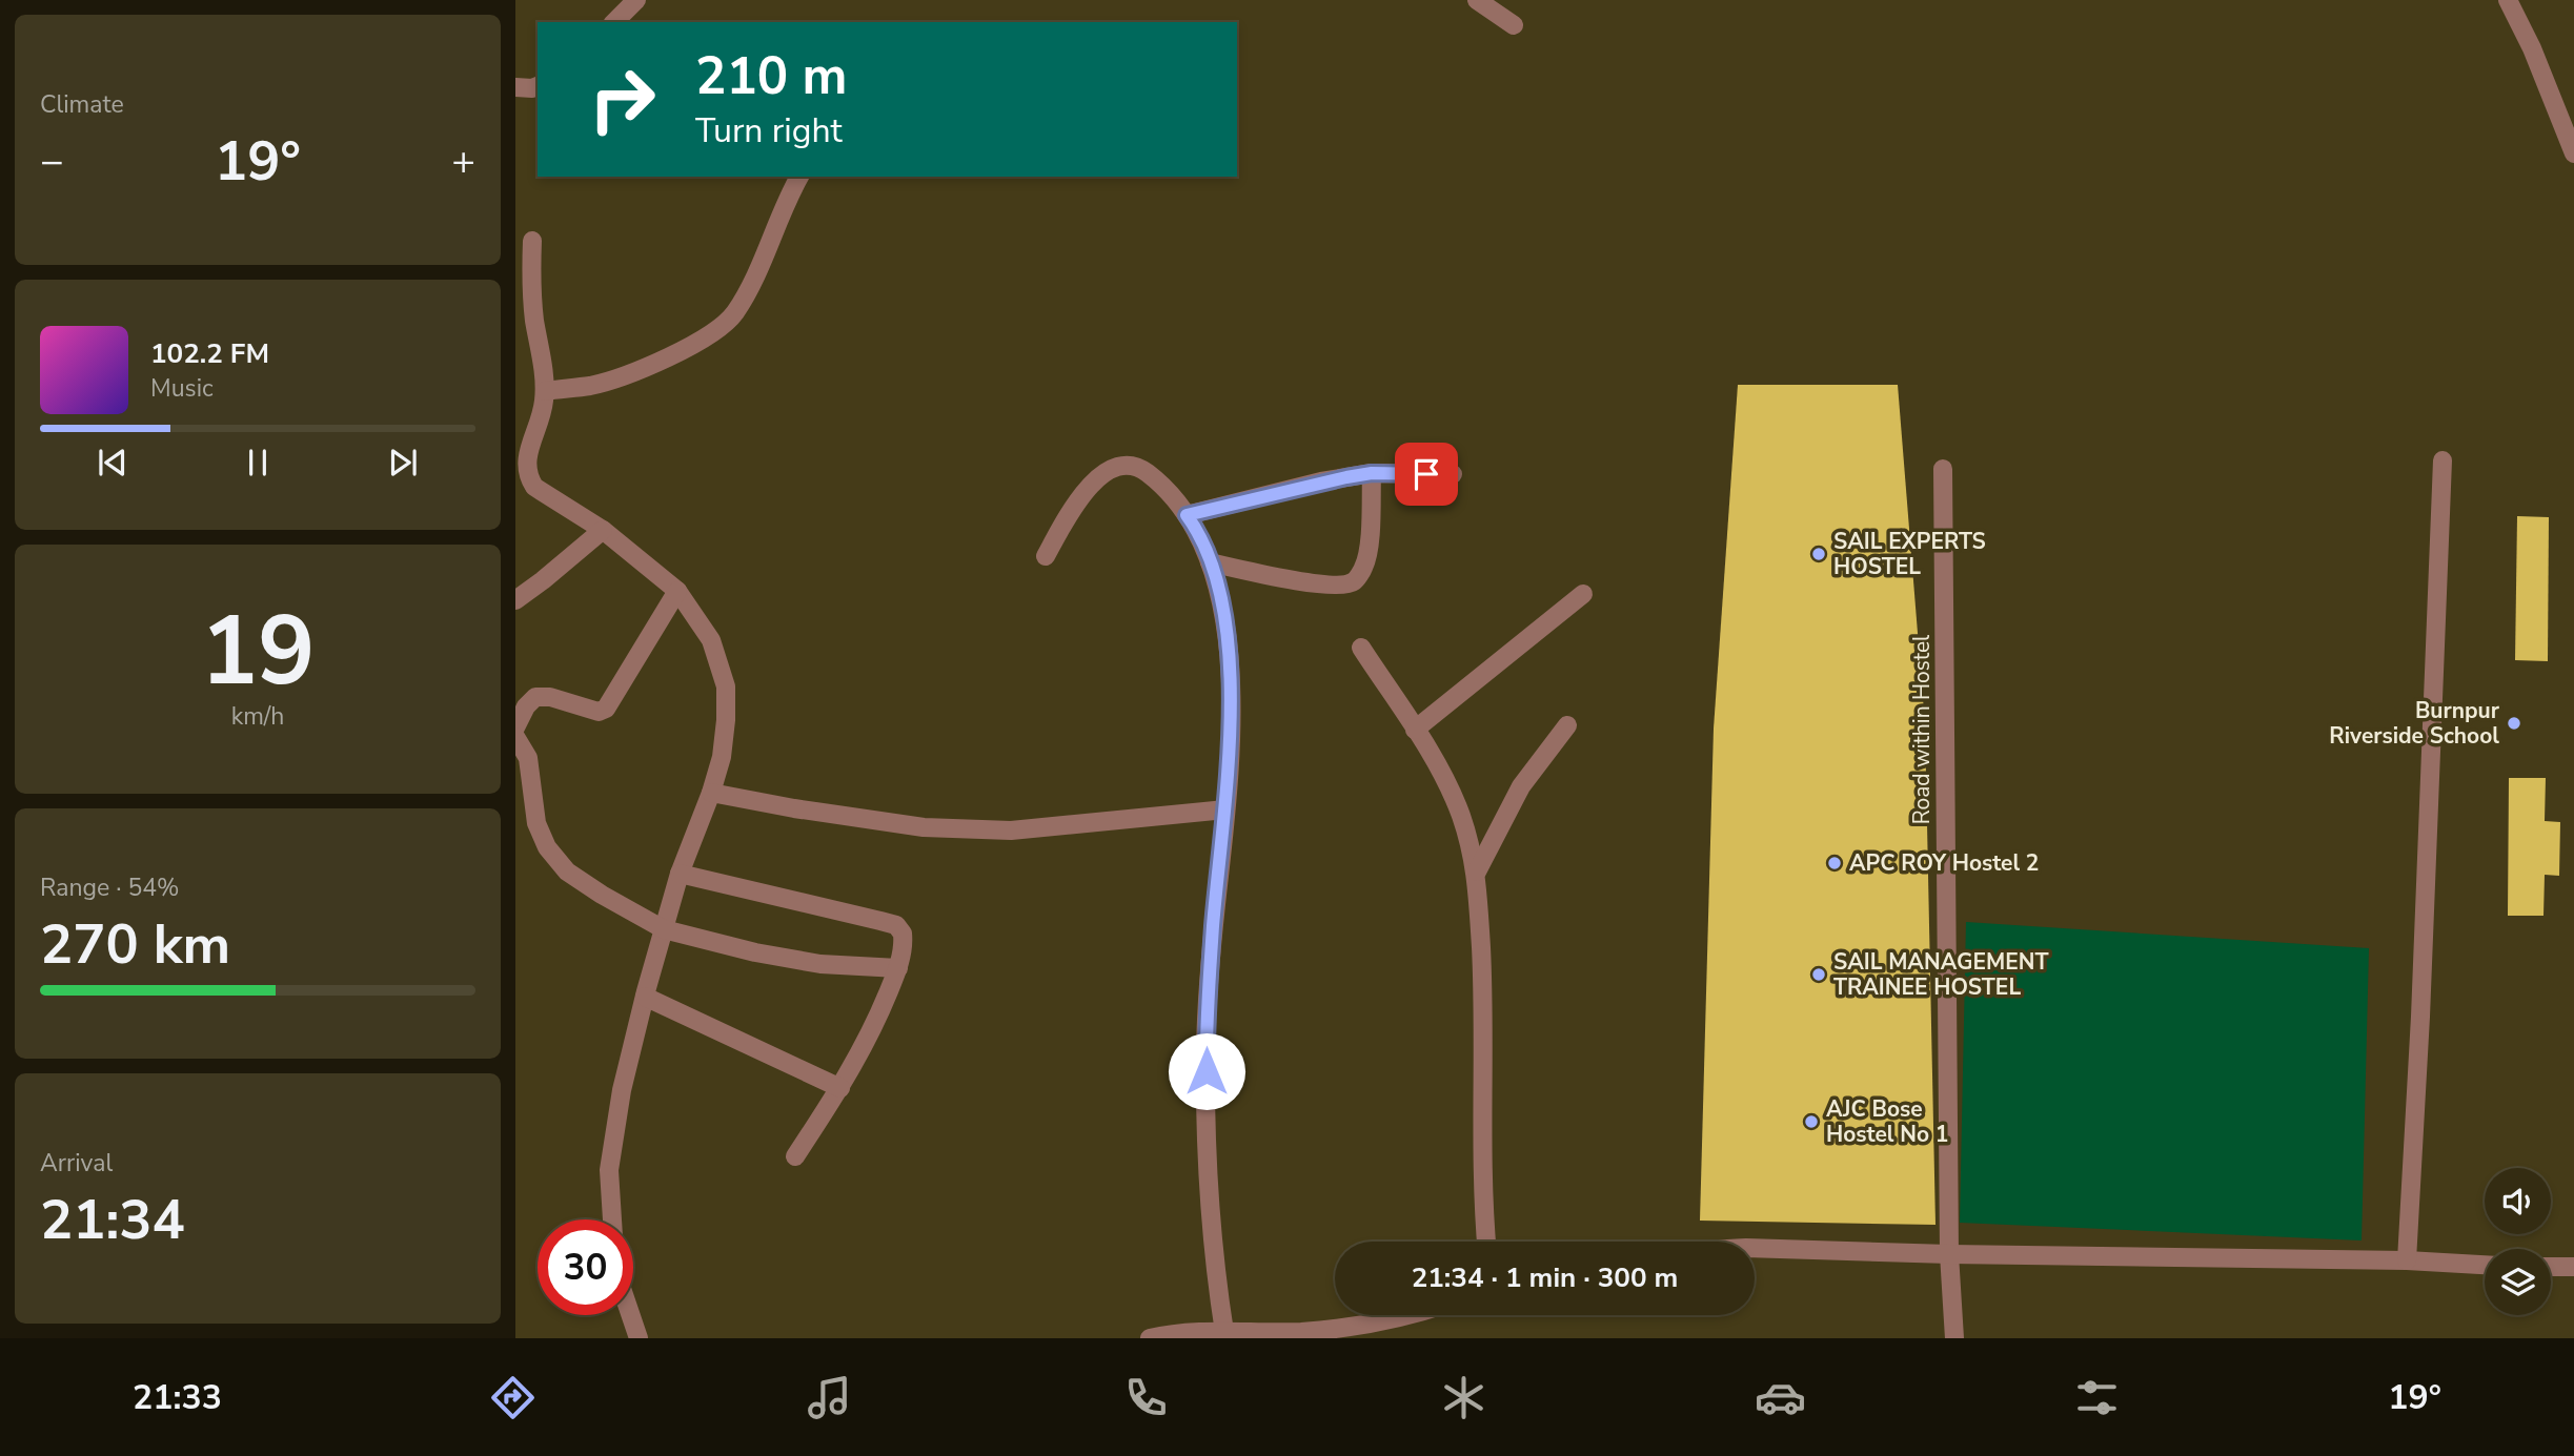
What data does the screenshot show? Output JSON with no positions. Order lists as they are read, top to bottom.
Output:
{
  "streets": {
    "street": ["Road within Hostel"]
  },
  "places": [
    "SAIL EXPERTS HOSTEL",
    "Burnpur Riverside School",
    "APC ROY Hostel 2",
    "SAIL MANAGEMENT TRAINEE HOSTEL",
    "AJC Bose Hostel No 1"
  ],
  "page": {
    "tile": [
      "Climate",
      ["19", "km/h"],
      ["Range · 54%", "270 km"],
      ["Arrival", "21:34"]
    ],
    "turn": ["210 m", "Turn right"],
    "heat": ["−", "19°", "+"],
    "song": ["102.2 FM", "Music"],
    "limit": "30",
    "trip": "21:34 · 1 min · 300 m",
    "tabs": ["21:33", "19°"]
  }
}
